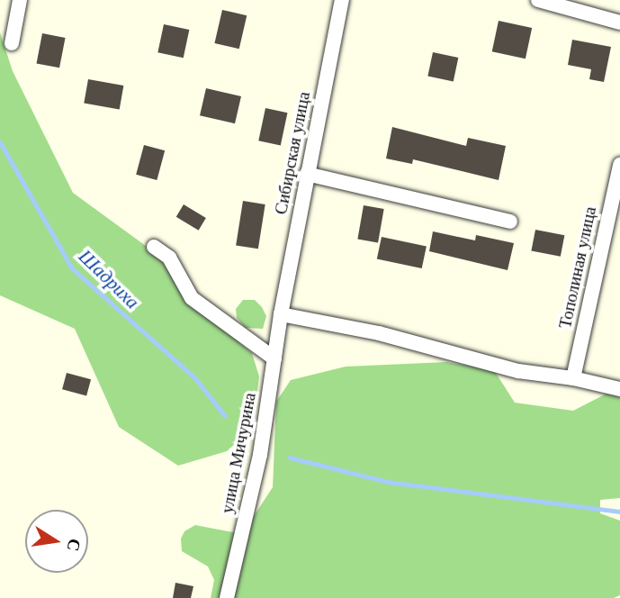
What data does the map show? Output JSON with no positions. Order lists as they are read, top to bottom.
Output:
{
  "streets": {
    "street": ["Сибирская улица", "Тополиная улица", "улица Мичурина"]
  },
  "crossings": [
    ["Сибирская улица", "улица Мичурина"]
  ],
  "water": ["Шадриха"],
  "north": "right"
}
